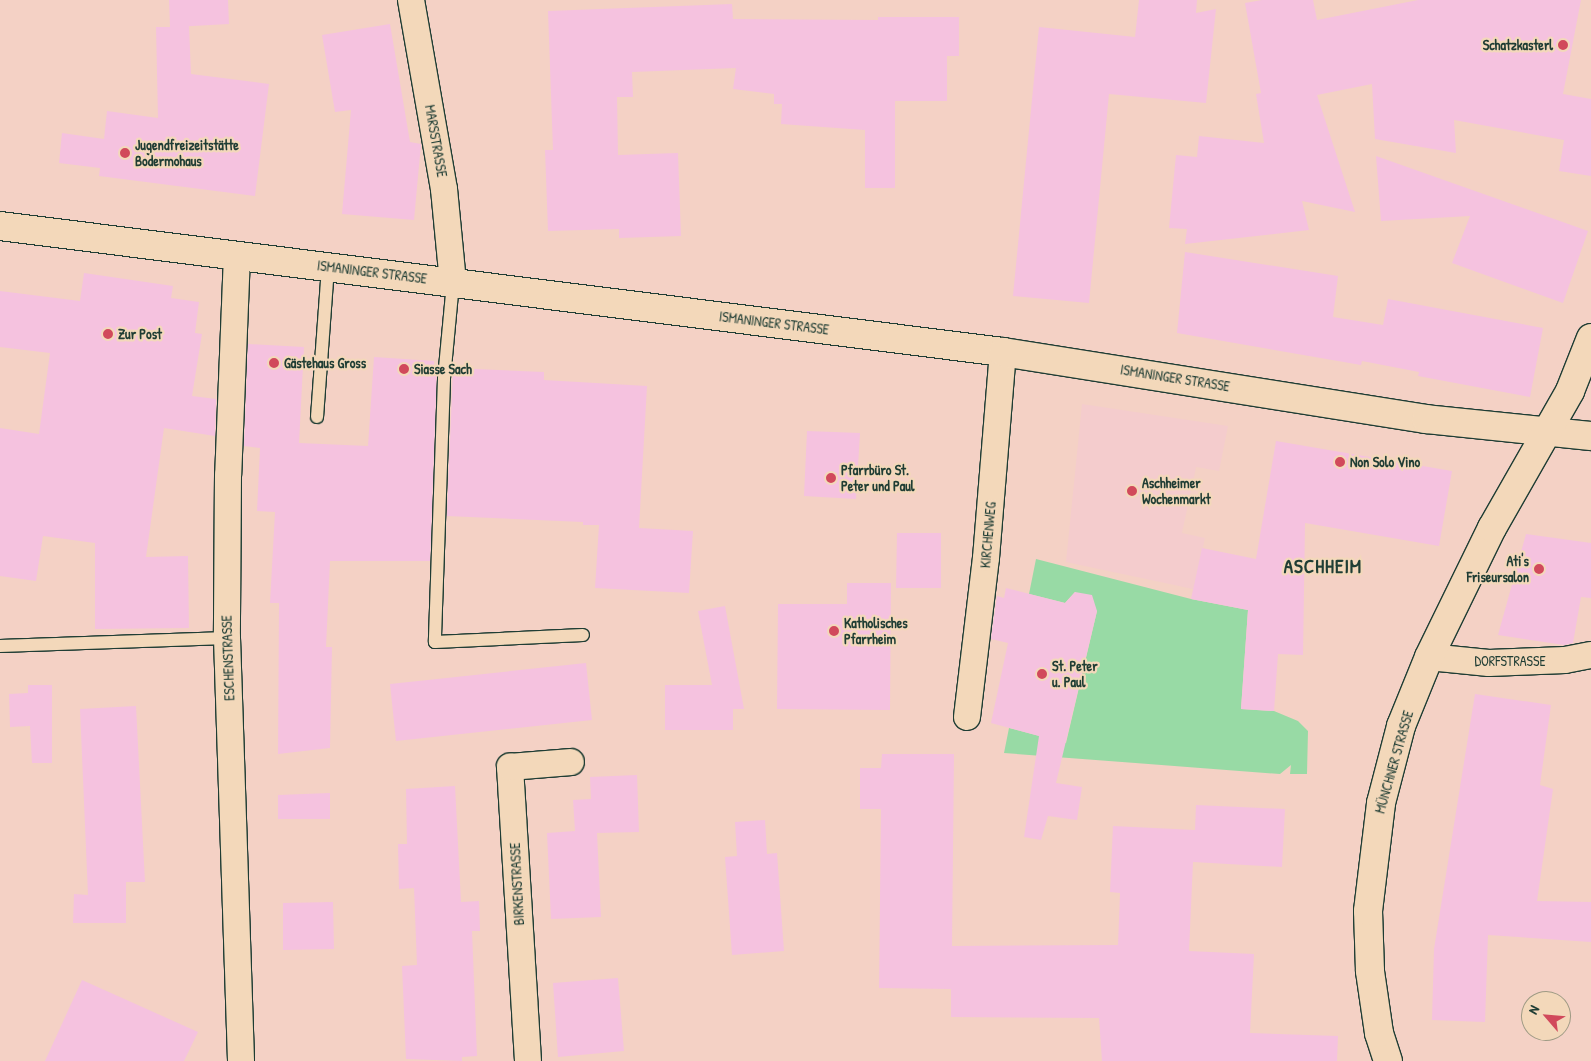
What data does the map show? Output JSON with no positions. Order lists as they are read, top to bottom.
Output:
{
  "streets": {
    "main road": ["ISMANINGER STRASSE", "MÜNCHNER STRASSE"],
    "street": [
      "MARSSTRASSE",
      "KIRCHENWEG",
      "ESCHENSTRASSE",
      "DORFSTRASSE",
      "BIRKENSTRASSE"
    ]
  },
  "crossings": [
    ["MARSSTRASSE", "ISMANINGER STRASSE"],
    ["ISMANINGER STRASSE", "KIRCHENWEG"],
    ["ISMANINGER STRASSE", "ESCHENSTRASSE"],
    ["ISMANINGER STRASSE", "MÜNCHNER STRASSE"],
    ["DORFSTRASSE", "MÜNCHNER STRASSE"]
  ],
  "districts": ["ASCHHEIM"],
  "places": [
    "Schatzkasterl",
    "Jugendfreizeitstätte Bodermohaus",
    "Zur Post",
    "Gästehaus Gross",
    "Siasse Sach",
    "Non Solo Vino",
    "Pfarrbüro St. Peter und Paul",
    "Aschheimer Wochenmarkt",
    "Ati's Friseursalon",
    "Katholisches Pfarrheim",
    "St. Peter u. Paul"
  ],
  "north": "top left"
}
